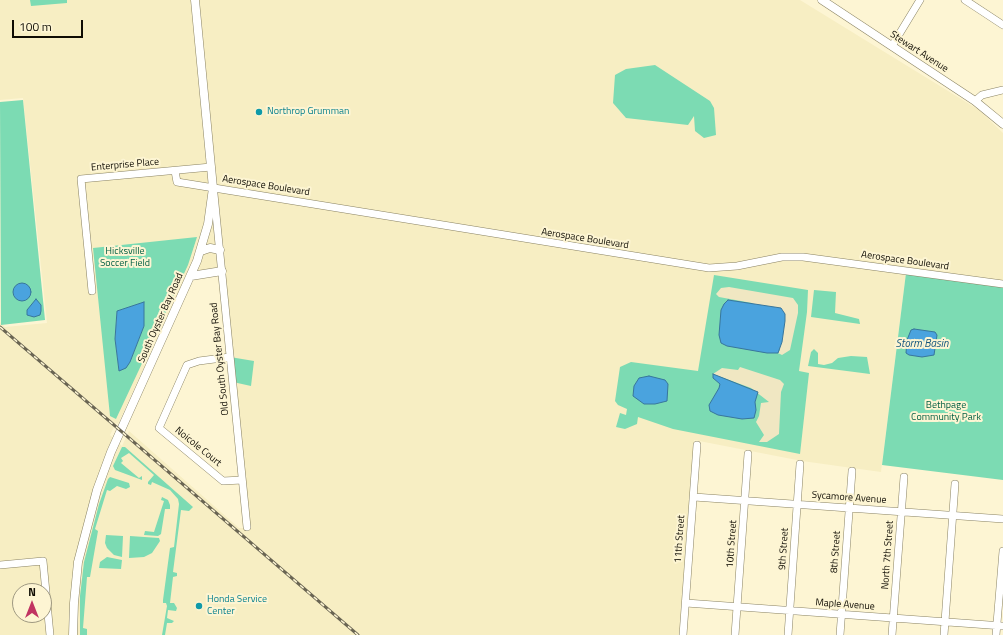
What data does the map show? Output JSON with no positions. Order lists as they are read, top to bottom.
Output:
{
  "streets": {
    "main road": ["Stewart Avenue", "South Oyster Bay Road"],
    "street": [
      "Enterprise Place",
      "Aerospace Boulevard",
      "Old South Oyster Bay Road",
      "Noicole Court",
      "Sycamore Avenue",
      "11th Street",
      "10th Street",
      "9th Street",
      "8th Street",
      "North 7th Street",
      "Maple Avenue"
    ]
  },
  "crossings": [
    ["Enterprise Place", "Aerospace Boulevard"],
    ["Enterprise Place", "South Oyster Bay Road"],
    ["Aerospace Boulevard", "South Oyster Bay Road"],
    ["Aerospace Boulevard", "Old South Oyster Bay Road"],
    ["South Oyster Bay Road", "Old South Oyster Bay Road"],
    ["Old South Oyster Bay Road", "Noicole Court"],
    ["Sycamore Avenue", "11th Street"],
    ["Sycamore Avenue", "10th Street"],
    ["Sycamore Avenue", "9th Street"],
    ["Sycamore Avenue", "8th Street"],
    ["Sycamore Avenue", "North 7th Street"],
    ["11th Street", "Maple Avenue"],
    ["10th Street", "Maple Avenue"],
    ["9th Street", "Maple Avenue"],
    ["8th Street", "Maple Avenue"],
    ["North 7th Street", "Maple Avenue"]
  ],
  "water": ["Storm Basin"],
  "parks": ["Hicksville Soccer Field", "Bethpage Community Park"],
  "places": ["Northrop Grumman", "Honda Service Center"],
  "scale_bar": "100 m",
  "north": "top"
}
